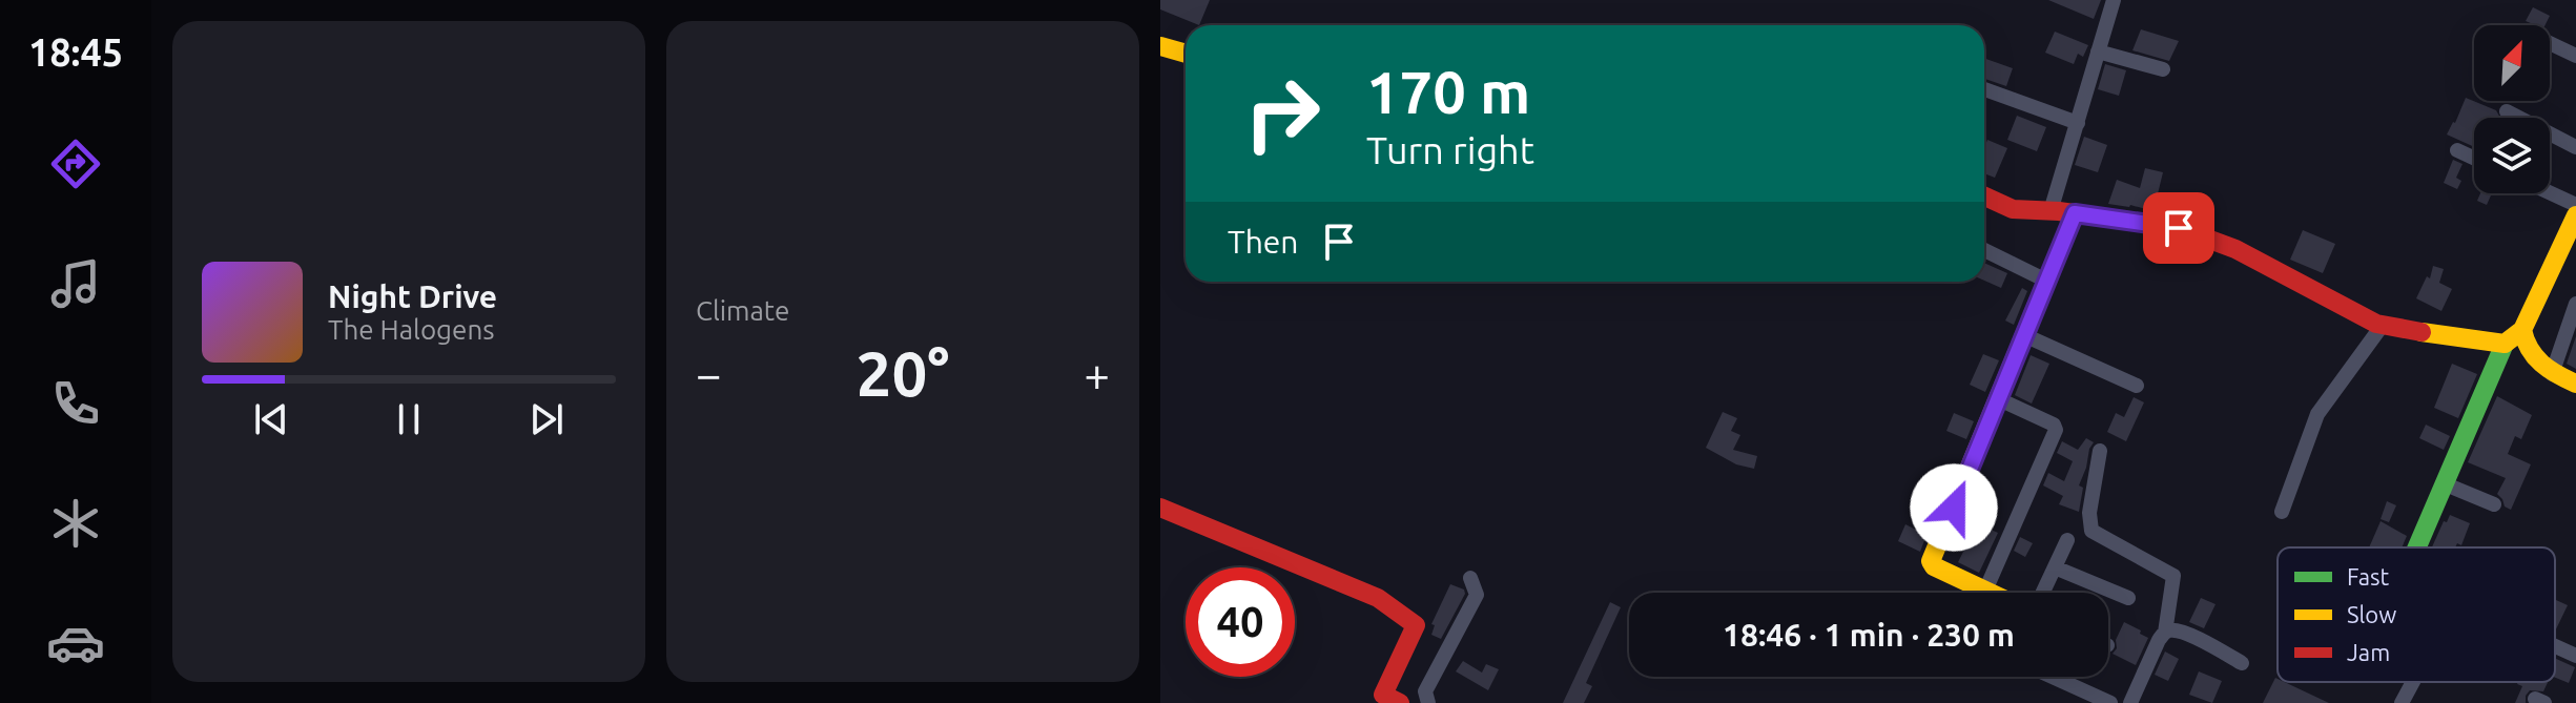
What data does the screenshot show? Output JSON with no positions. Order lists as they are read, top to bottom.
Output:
{
  "legend": ["Fast", "Slow", "Jam"],
  "north": "top right",
  "page": {
    "tabs": "18:45",
    "tile": "Climate",
    "turn": ["170 m", "Turn right"],
    "then": "Then",
    "song": ["Night Drive", "The Halogens"],
    "heat": ["−", "20°", "+"],
    "limit": "40",
    "trip": "18:46 · 1 min · 230 m"
  }
}
